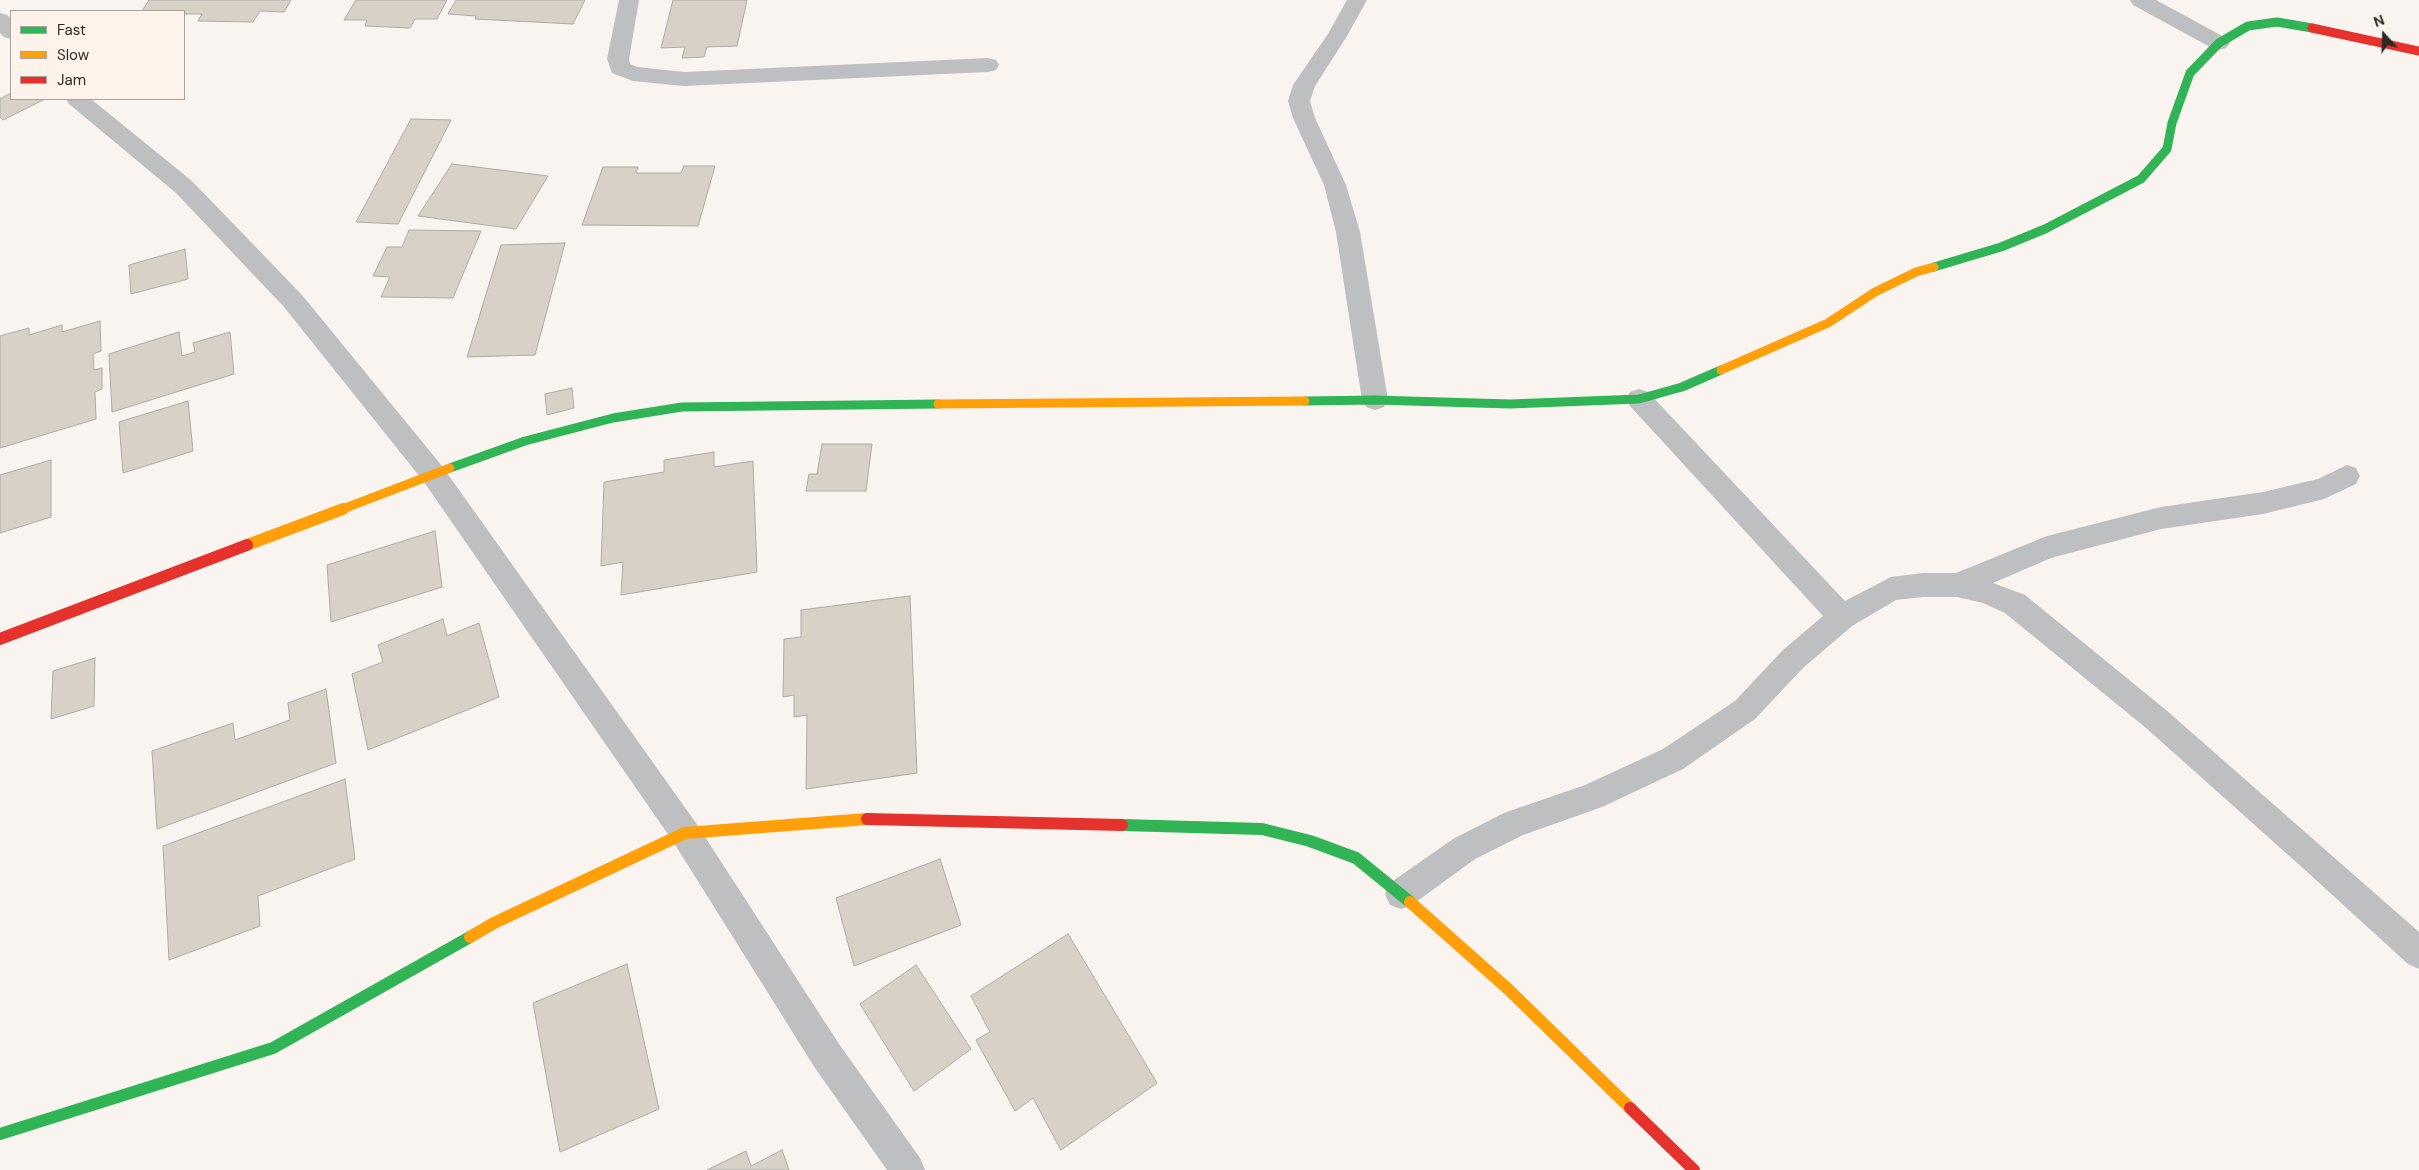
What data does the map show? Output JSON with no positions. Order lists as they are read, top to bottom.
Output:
{
  "legend": ["Fast", "Slow", "Jam"],
  "north": "top"
}
